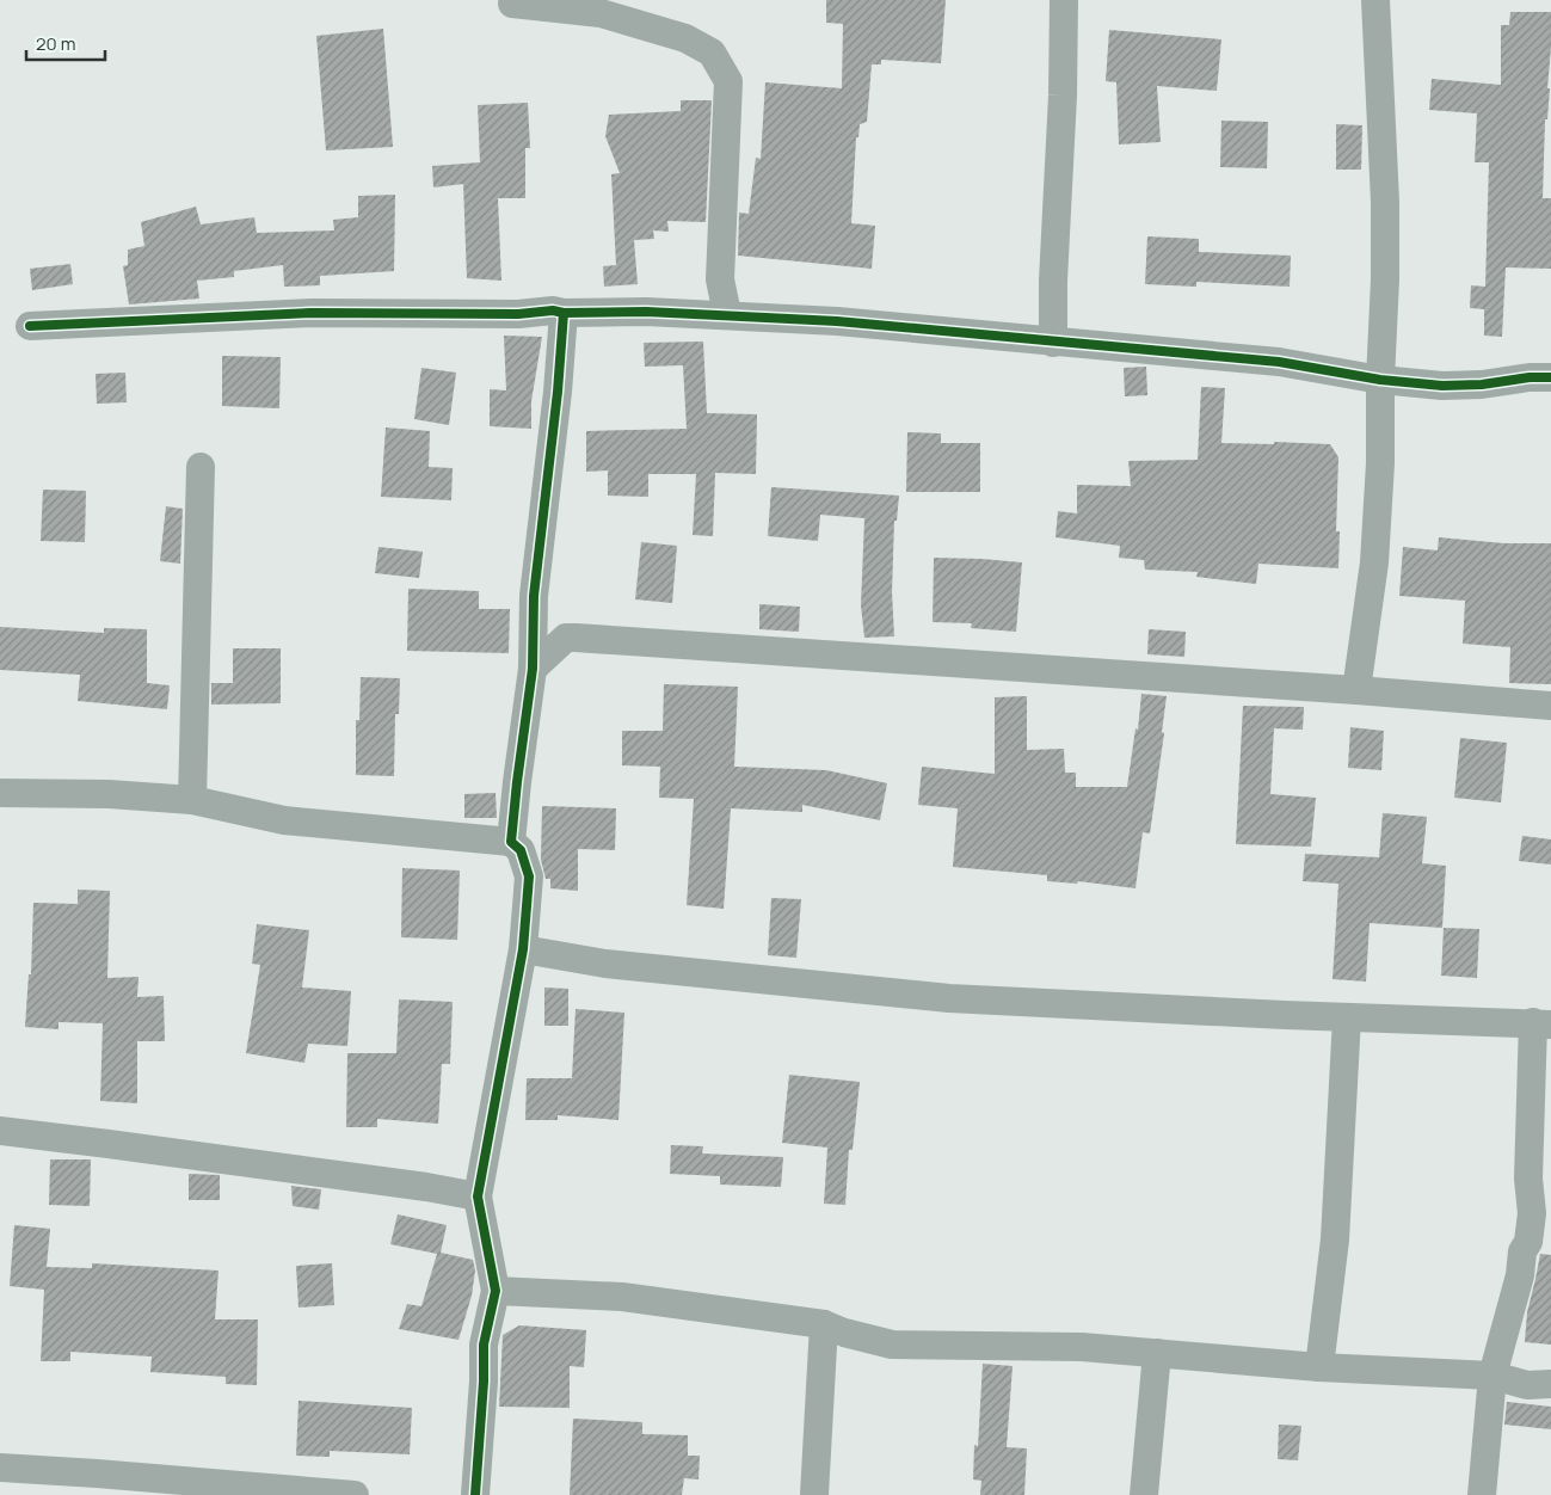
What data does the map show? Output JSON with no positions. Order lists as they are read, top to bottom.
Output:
{
  "scale_bar": "20 m"
}
